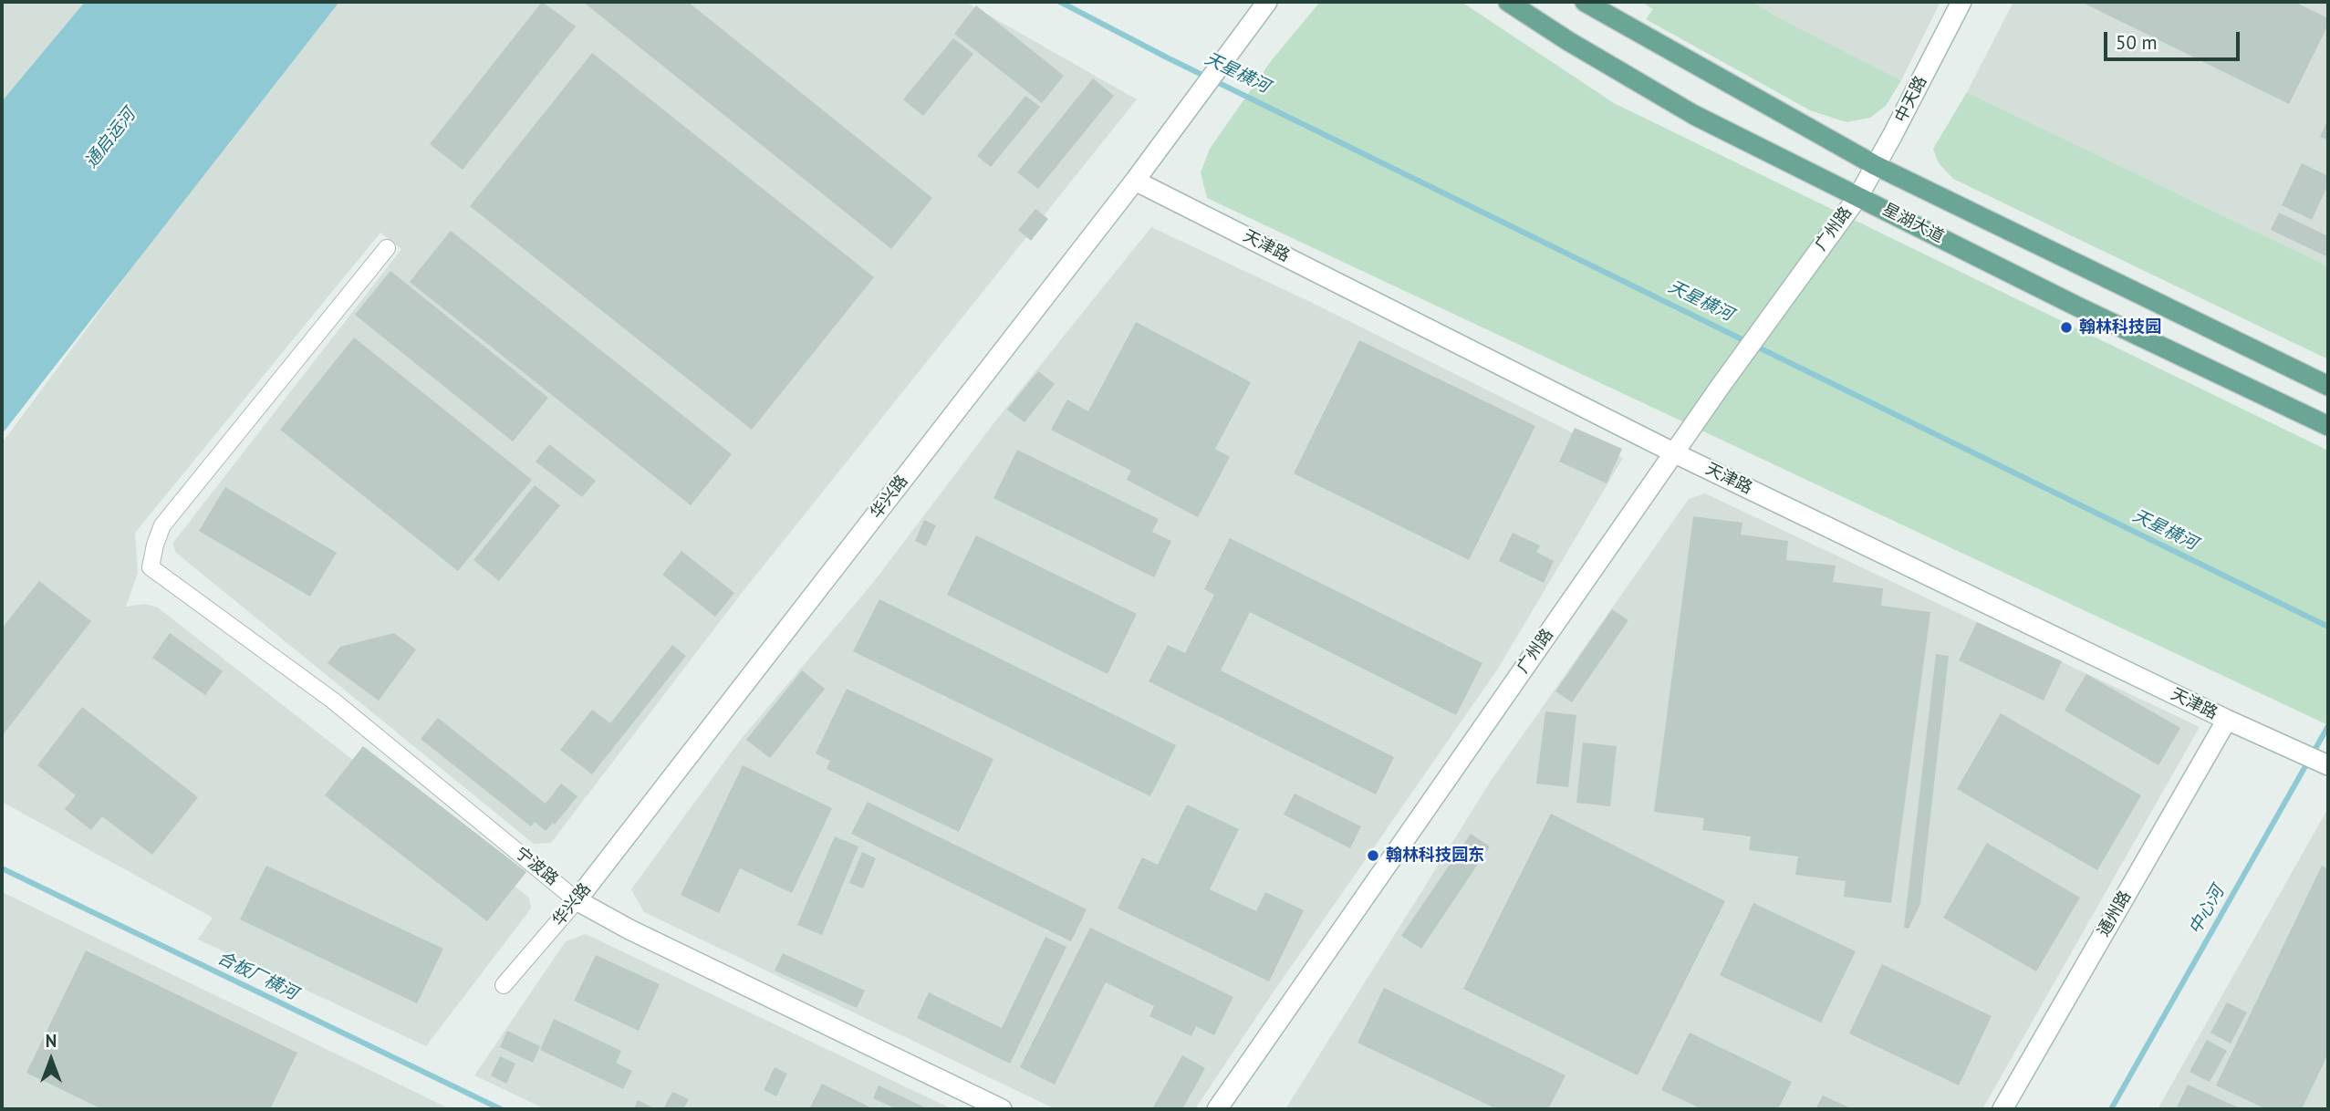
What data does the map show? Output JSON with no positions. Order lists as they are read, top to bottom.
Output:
{
  "streets": {
    "main road": ["星湖大道"],
    "street": [
      "中天路",
      "广州路",
      "天津路",
      "华兴路",
      "宁波路",
      "通州路"
    ]
  },
  "crossings": [
    ["中天路", "星湖大道"],
    ["中天路", "广州路"],
    ["星湖大道", "广州路"],
    ["广州路", "天津路"],
    ["天津路", "华兴路"],
    ["天津路", "通州路"],
    ["华兴路", "宁波路"]
  ],
  "water": [
    "天星横河",
    "通启运河",
    "中心河",
    "合板厂横河"
  ],
  "places": ["翰林科技园", "翰林科技园东"],
  "scale_bar": "50 m",
  "north": "top"
}
